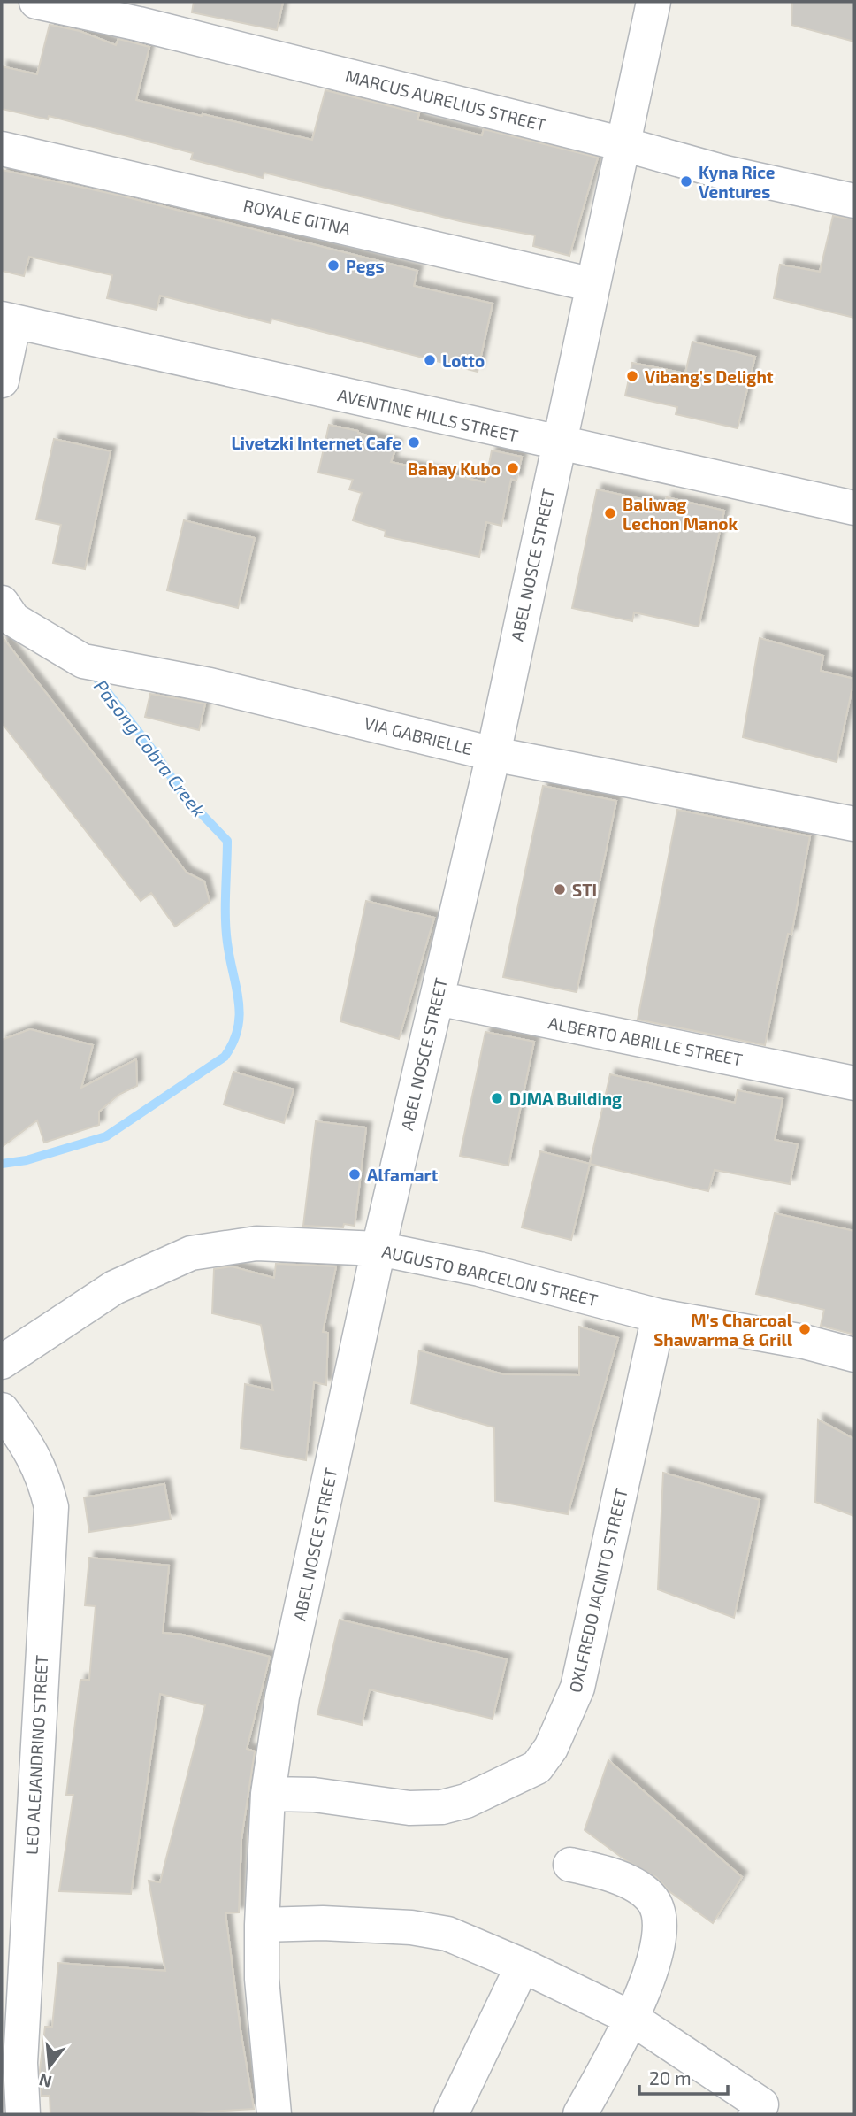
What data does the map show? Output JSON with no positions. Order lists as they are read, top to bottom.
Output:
{
  "streets": {
    "street": [
      "MARCUS AURELIUS STREET",
      "ROYALE GITNA",
      "AVENTINE HILLS STREET",
      "ABEL NOSCE STREET",
      "VIA GABRIELLE",
      "ALBERTO ABRILLE STREET",
      "AUGUSTO BARCELON STREET",
      "OXLFREDO JACINTO STREET",
      "LEO ALEJANDRINO STREET"
    ]
  },
  "crossings": [
    ["MARCUS AURELIUS STREET", "ABEL NOSCE STREET"],
    ["ROYALE GITNA", "ABEL NOSCE STREET"],
    ["AVENTINE HILLS STREET", "ABEL NOSCE STREET"],
    ["ABEL NOSCE STREET", "VIA GABRIELLE"],
    ["ABEL NOSCE STREET", "ALBERTO ABRILLE STREET"],
    ["ABEL NOSCE STREET", "AUGUSTO BARCELON STREET"],
    ["ABEL NOSCE STREET", "OXLFREDO JACINTO STREET"],
    ["AUGUSTO BARCELON STREET", "OXLFREDO JACINTO STREET"]
  ],
  "water": ["Pasong Cobra Creek"],
  "places": [
    "Kyna Rice Ventures",
    "Pegs",
    "Lotto",
    "Vibang's Delight",
    "Livetzki Internet Cafe",
    "Bahay Kubo",
    "Baliwag Lechon Manok",
    "STI",
    "DJMA Building",
    "Alfamart",
    "M’s Charcoal Shawarma & Grill"
  ],
  "scale_bar": "20 m",
  "north": "bottom"
}
